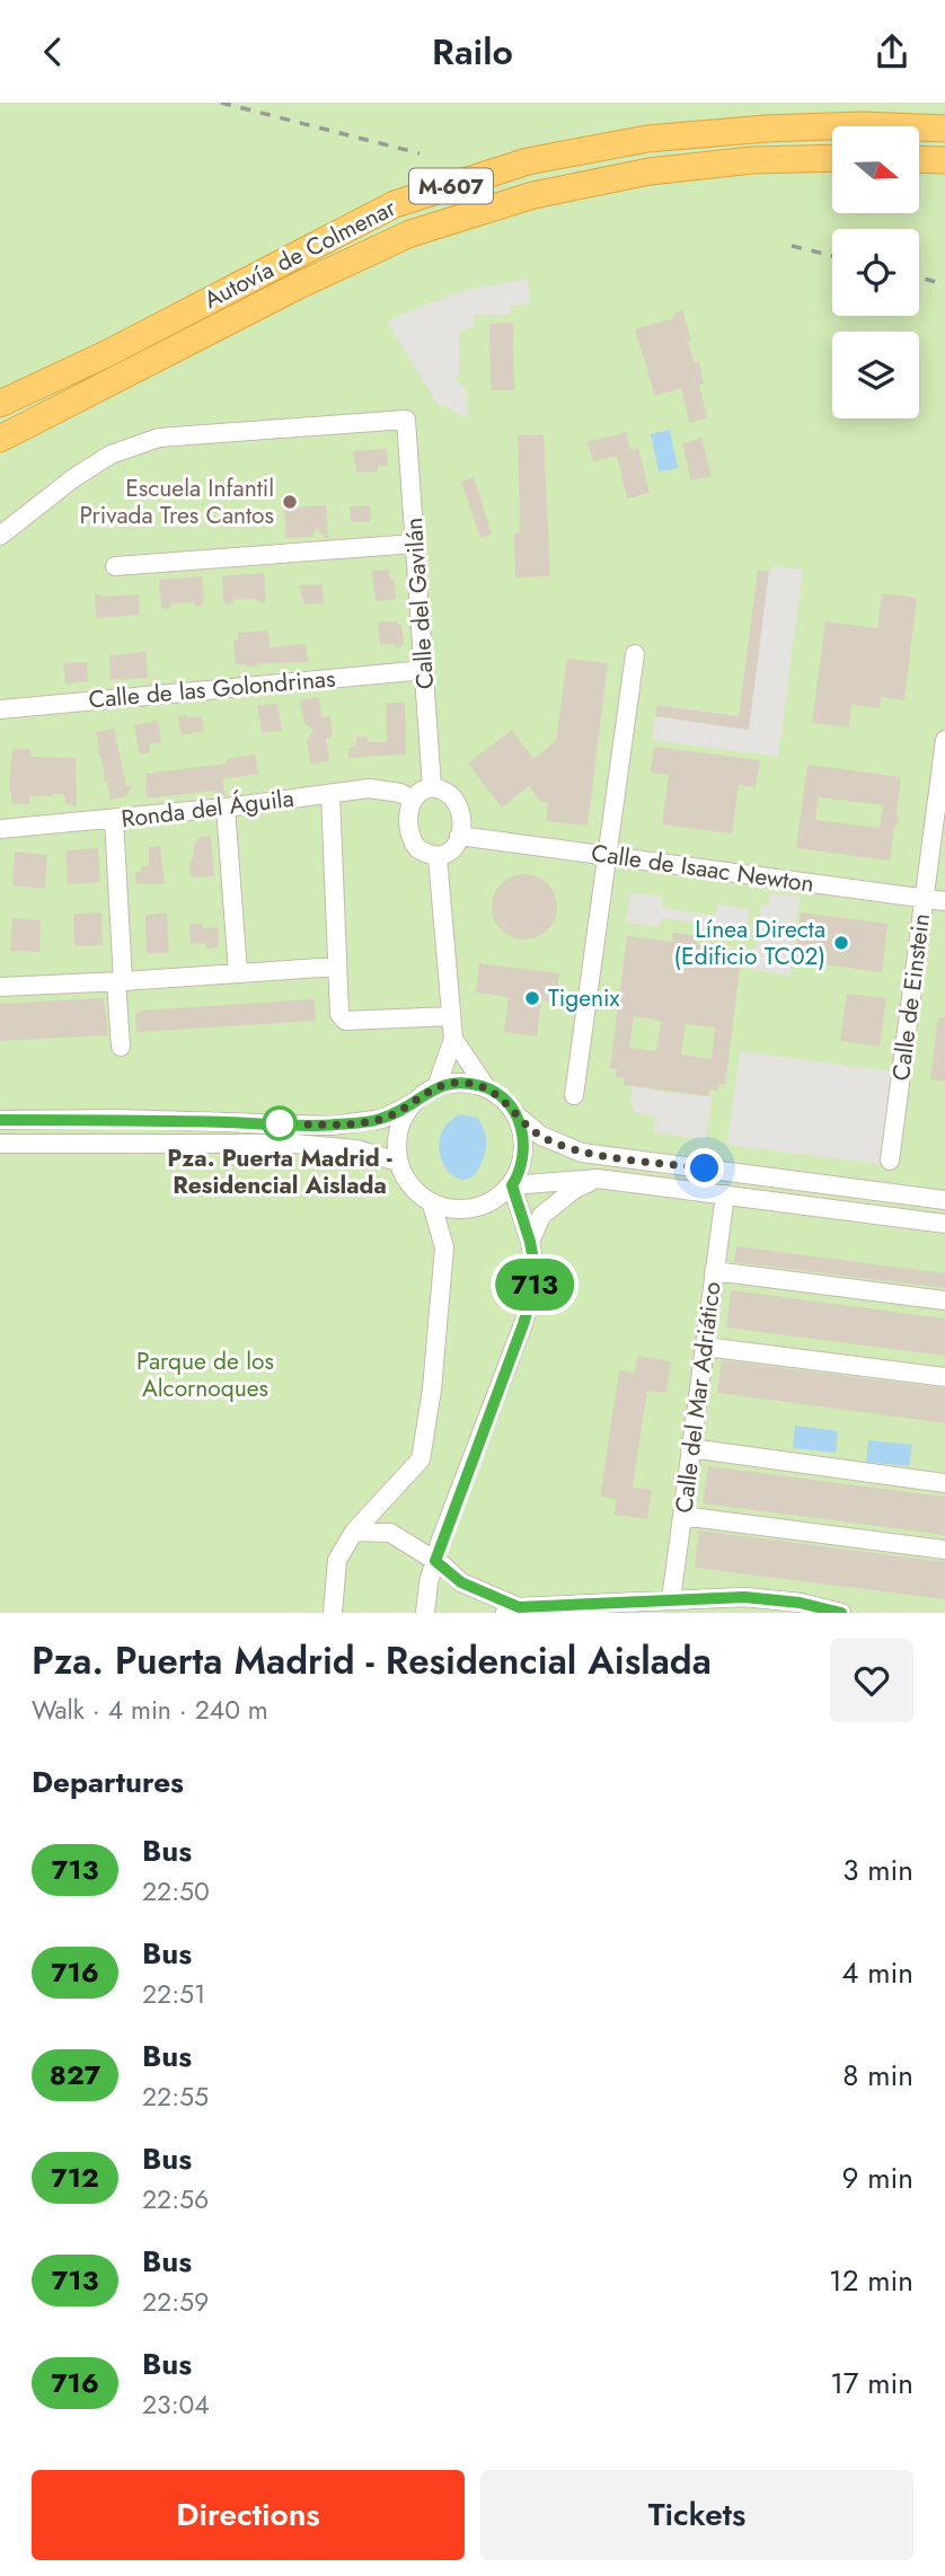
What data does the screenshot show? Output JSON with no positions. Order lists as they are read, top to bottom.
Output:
{
  "streets": {
    "highway": ["M-607", "Autovía de Colmenar"],
    "street": [
      "Calle del Gavilán",
      "Calle de las Golondrinas",
      "Ronda del Águila",
      "Calle de Isaac Newton",
      "Calle de Einstein",
      "Calle del Mar Adriático"
    ]
  },
  "crossings": [
    ["Calle del Gavilán", "Calle de las Golondrinas"],
    ["Calle del Gavilán", "Ronda del Águila"],
    ["Calle del Gavilán", "Calle de Isaac Newton"],
    ["Ronda del Águila", "Calle de Isaac Newton"],
    ["Calle de Isaac Newton", "Calle de Einstein"]
  ],
  "parks": ["Parque de los Alcornoques"],
  "places": [
    "Escuela Infantil Privada Tres Cantos",
    "Línea Directa (Edificio TC02)",
    "Tigenix",
    "Pza. Puerta Madrid - Residencial Aislada"
  ],
  "lines": ["bus line 713"],
  "north": "right",
  "page": {
    "header": "Railo",
    "on_map": "713",
    "heading": [
      ["Pza. Puerta Madrid - Residencial Aislada", "Walk · 4 min · 240 m"],
      "Departures"
    ],
    "list": [
      {
        "mark": "713",
        "name": "Bus",
        "note": "22:50",
        "value": "3 min"
      },
      {
        "mark": "716",
        "name": "Bus",
        "note": "22:51",
        "value": "4 min"
      },
      {
        "mark": "827",
        "name": "Bus",
        "note": "22:55",
        "value": "8 min"
      },
      {
        "mark": "712",
        "name": "Bus",
        "note": "22:56",
        "value": "9 min"
      },
      {
        "mark": "713",
        "name": "Bus",
        "note": "22:59",
        "value": "12 min"
      },
      {
        "mark": "716",
        "name": "Bus",
        "note": "23:04",
        "value": "17 min"
      }
    ],
    "buttons": ["Directions", "Tickets"]
  }
}
